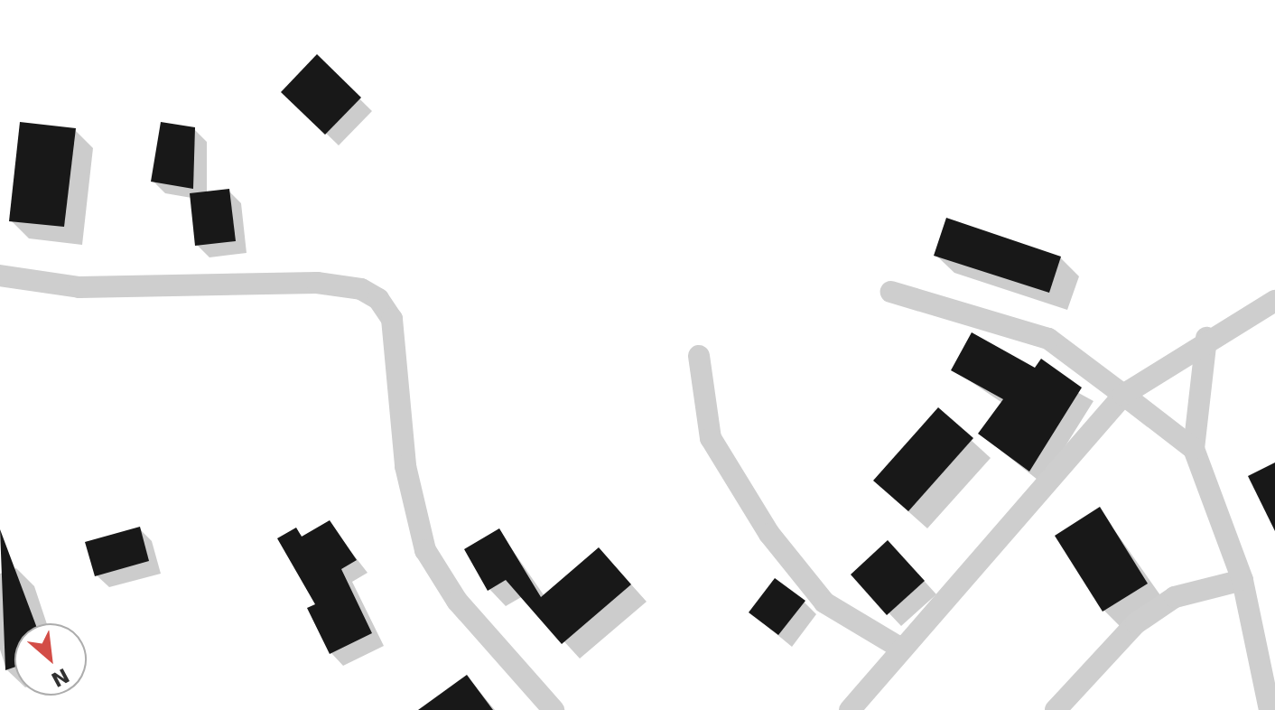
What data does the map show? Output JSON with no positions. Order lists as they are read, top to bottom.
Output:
{
  "north": "bottom right"
}
